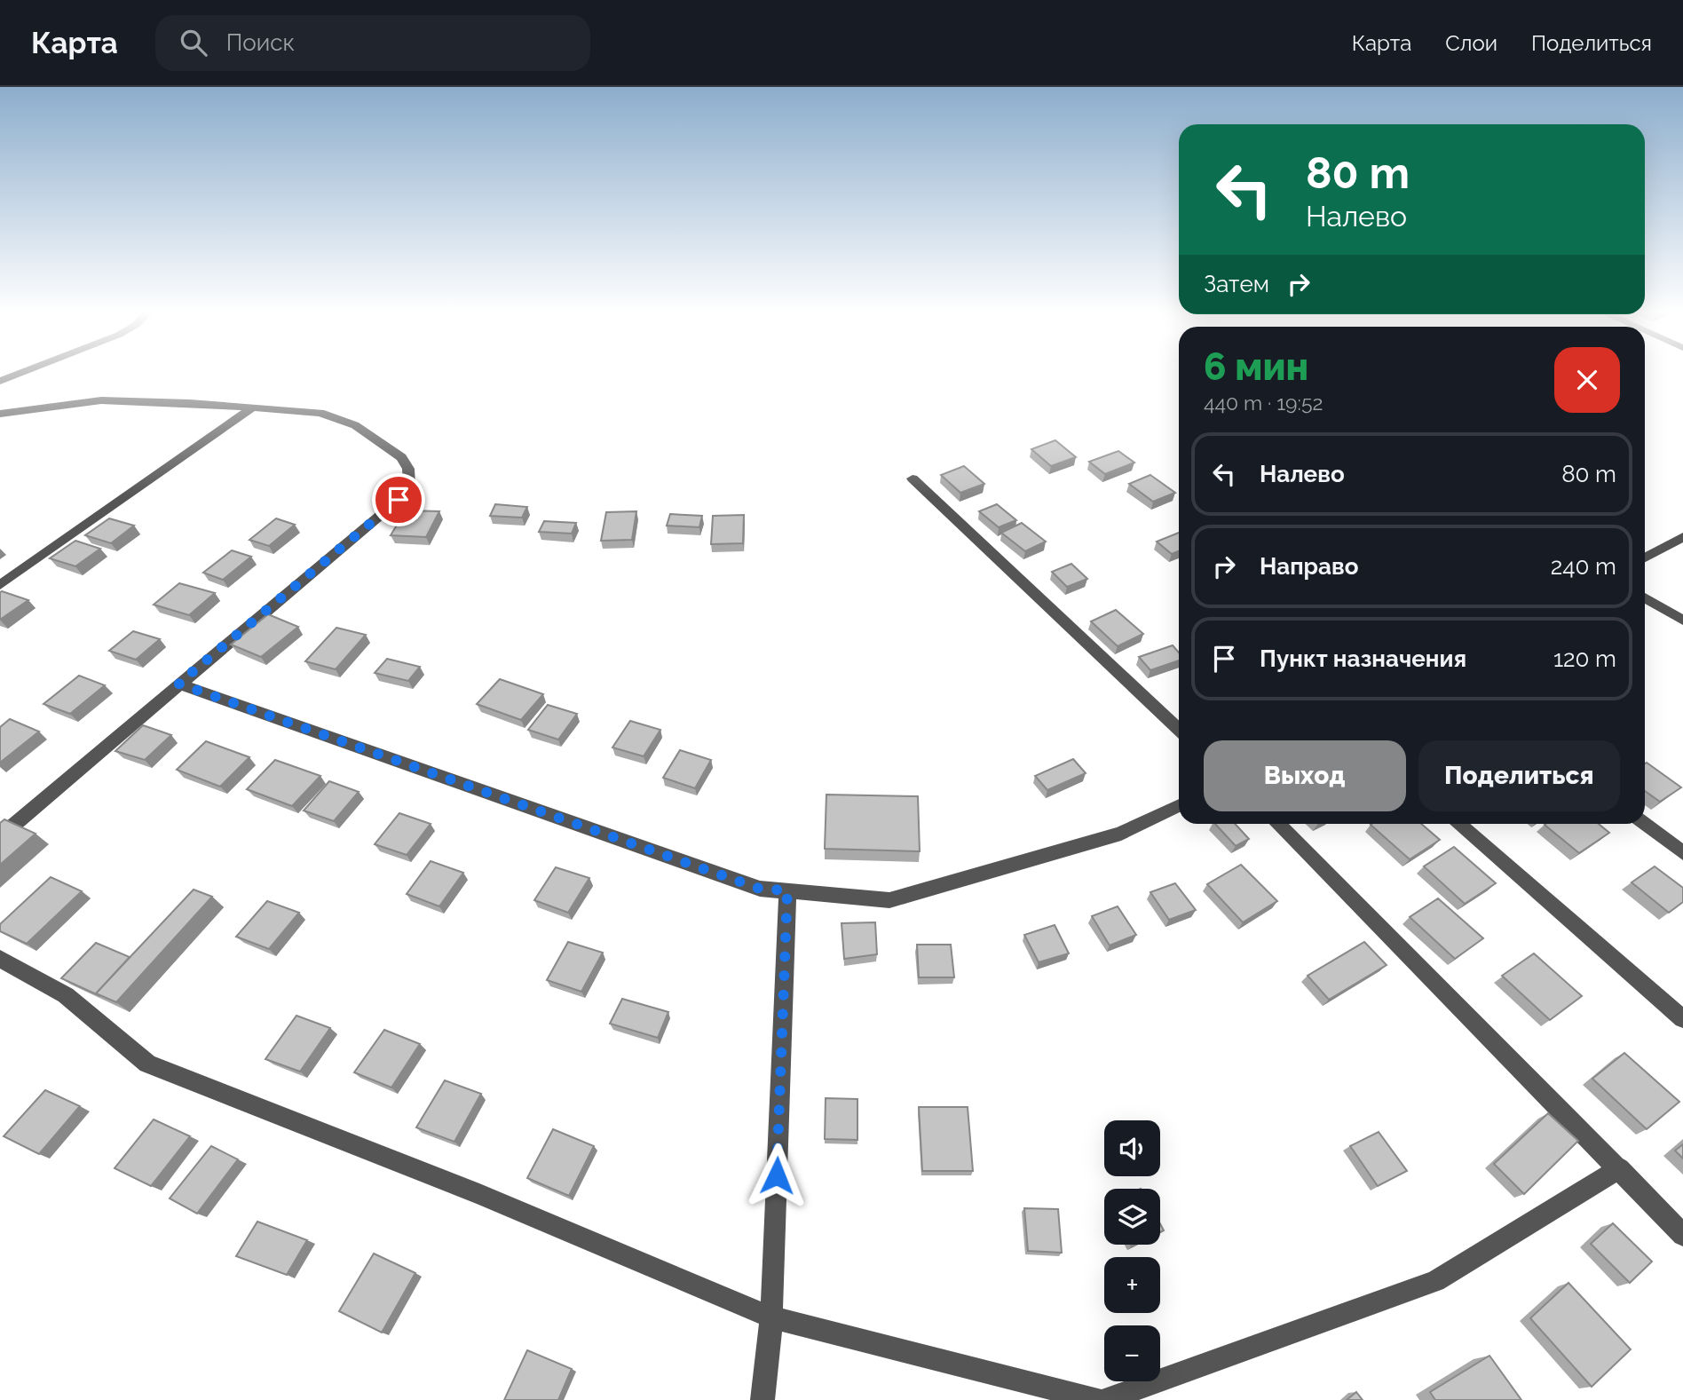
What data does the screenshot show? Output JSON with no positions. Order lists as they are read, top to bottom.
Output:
{
  "page": {
    "header": "Карта",
    "search": "Поиск",
    "nav": ["Карта", "Слои", "Поделиться"],
    "turn": ["80 m", "Налево"],
    "then": "Затем",
    "heading": ["6 мин", "440 m · 19:52"],
    "list": [
      {
        "name": "Налево",
        "value": "80 m"
      },
      {
        "name": "Направо",
        "value": "240 m"
      },
      {
        "name": "Пункт назначения",
        "value": "120 m"
      }
    ],
    "buttons": ["Выход", "Поделиться"],
    "map_buttons": ["+", "−"]
  }
}
